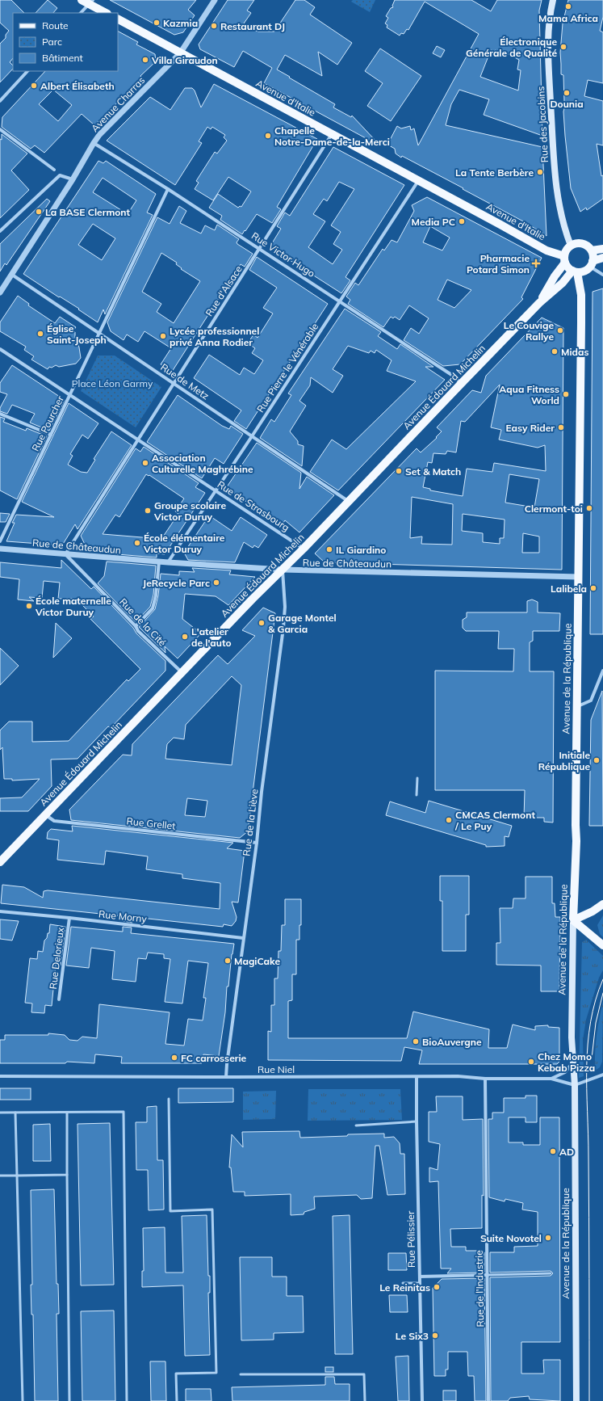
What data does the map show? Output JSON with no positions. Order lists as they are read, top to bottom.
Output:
{
  "streets": {
    "main road": [
      "Avenue d'Italie",
      "Rue des Jacobins",
      "Avenue Édouard Michelin",
      "Avenue de la République"
    ],
    "street": [
      "Avenue Charras",
      "Rue Victor Hugo",
      "Rue d'Alsace",
      "Rue Pierre le Vénérable",
      "Rue de Metz",
      "Rue Pourcher",
      "Rue de Strasbourg",
      "Rue de Châteaudun",
      "Rue de la Cité",
      "Rue de la Liève",
      "Rue Grellet",
      "Rue Morny",
      "Rue Delorieux",
      "Rue Niel",
      "Rue Pélissier",
      "Rue de l'Industrie"
    ]
  },
  "crossings": [
    ["Avenue d'Italie", "Avenue Charras"],
    ["Avenue d'Italie", "Rue des Jacobins"],
    ["Avenue d'Italie", "Rue d'Alsace"],
    ["Avenue d'Italie", "Rue Pierre le Vénérable"],
    ["Avenue d'Italie", "Avenue Édouard Michelin"],
    ["Avenue d'Italie", "Avenue de la République"],
    ["Avenue Charras", "Rue Victor Hugo"],
    ["Avenue Charras", "Rue de Metz"],
    ["Rue des Jacobins", "Avenue Édouard Michelin"],
    ["Rue des Jacobins", "Avenue de la République"],
    ["Rue Victor Hugo", "Rue d'Alsace"],
    ["Rue Victor Hugo", "Rue Pierre le Vénérable"],
    ["Rue Victor Hugo", "Avenue Édouard Michelin"],
    ["Rue Victor Hugo", "Rue Pourcher"],
    ["Rue d'Alsace", "Rue de Metz"],
    ["Rue d'Alsace", "Rue de Strasbourg"],
    ["Rue d'Alsace", "Rue de Châteaudun"],
    ["Rue d'Alsace", "Rue de la Cité"],
    ["Rue Pierre le Vénérable", "Rue de Metz"],
    ["Rue Pierre le Vénérable", "Rue de Strasbourg"],
    ["Rue Pierre le Vénérable", "Rue de Châteaudun"],
    ["Rue de Metz", "Avenue Édouard Michelin"],
    ["Rue de Metz", "Rue Pourcher"],
    ["Avenue Édouard Michelin", "Rue de Strasbourg"],
    ["Avenue Édouard Michelin", "Rue de Châteaudun"],
    ["Avenue Édouard Michelin", "Rue de la Cité"],
    ["Avenue Édouard Michelin", "Avenue de la République"],
    ["Avenue Édouard Michelin", "Rue de la Liève"],
    ["Avenue Édouard Michelin", "Rue Grellet"],
    ["Rue Pourcher", "Rue de Strasbourg"],
    ["Rue de Châteaudun", "Rue de la Cité"],
    ["Rue de Châteaudun", "Avenue de la République"],
    ["Rue de Châteaudun", "Rue de la Liève"],
    ["Avenue de la République", "Rue Niel"],
    ["Rue de la Liève", "Rue Grellet"],
    ["Rue de la Liève", "Rue Morny"],
    ["Rue de la Liève", "Rue Niel"],
    ["Rue Morny", "Rue Delorieux"],
    ["Rue Niel", "Rue Pélissier"],
    ["Rue Niel", "Rue de l'Industrie"]
  ],
  "parks": ["Place Léon Garmy"],
  "places": {
    "other": [
      "Mama Africa",
      "Kazmia",
      "Restaurant DJ",
      "Électronique Générale de Qualité",
      "Villa Giraudon",
      "Albert Élisabeth",
      "Dounia",
      "Chapelle Notre-Dame-de-la-Merci",
      "La Tente Berbère",
      "La BASE Clermont",
      "Media PC",
      "Le Couvige Rallye",
      "Église Saint-Joseph",
      "Lycée professionnel privé Anna Rodier",
      "Midas",
      "Aqua Fitness World",
      "Easy Rider",
      "Association Culturelle Maghrébine",
      "Set & Match",
      "Clermont-toi",
      "Groupe scolaire Victor Duruy",
      "École élémentaire Victor Duruy",
      "IL Giardino",
      "JeRecycle Parc",
      "Lalibela",
      "École maternelle Victor Duruy",
      "Garage Montel & Garcia",
      "L'atelier de l'auto",
      "Initiale République",
      "CMCAS Clermont / Le Puy",
      "MagiCake",
      "BioAuvergne",
      "FC carrosserie",
      "Chez Momo Kebab Pizza",
      "AD",
      "Suite Novotel",
      "Le Reinitas",
      "Le Six3"
    ],
    "health": ["Pharmacie Potard Simon"]
  },
  "legend": ["Route", "Parc", "Bâtiment"]
}
